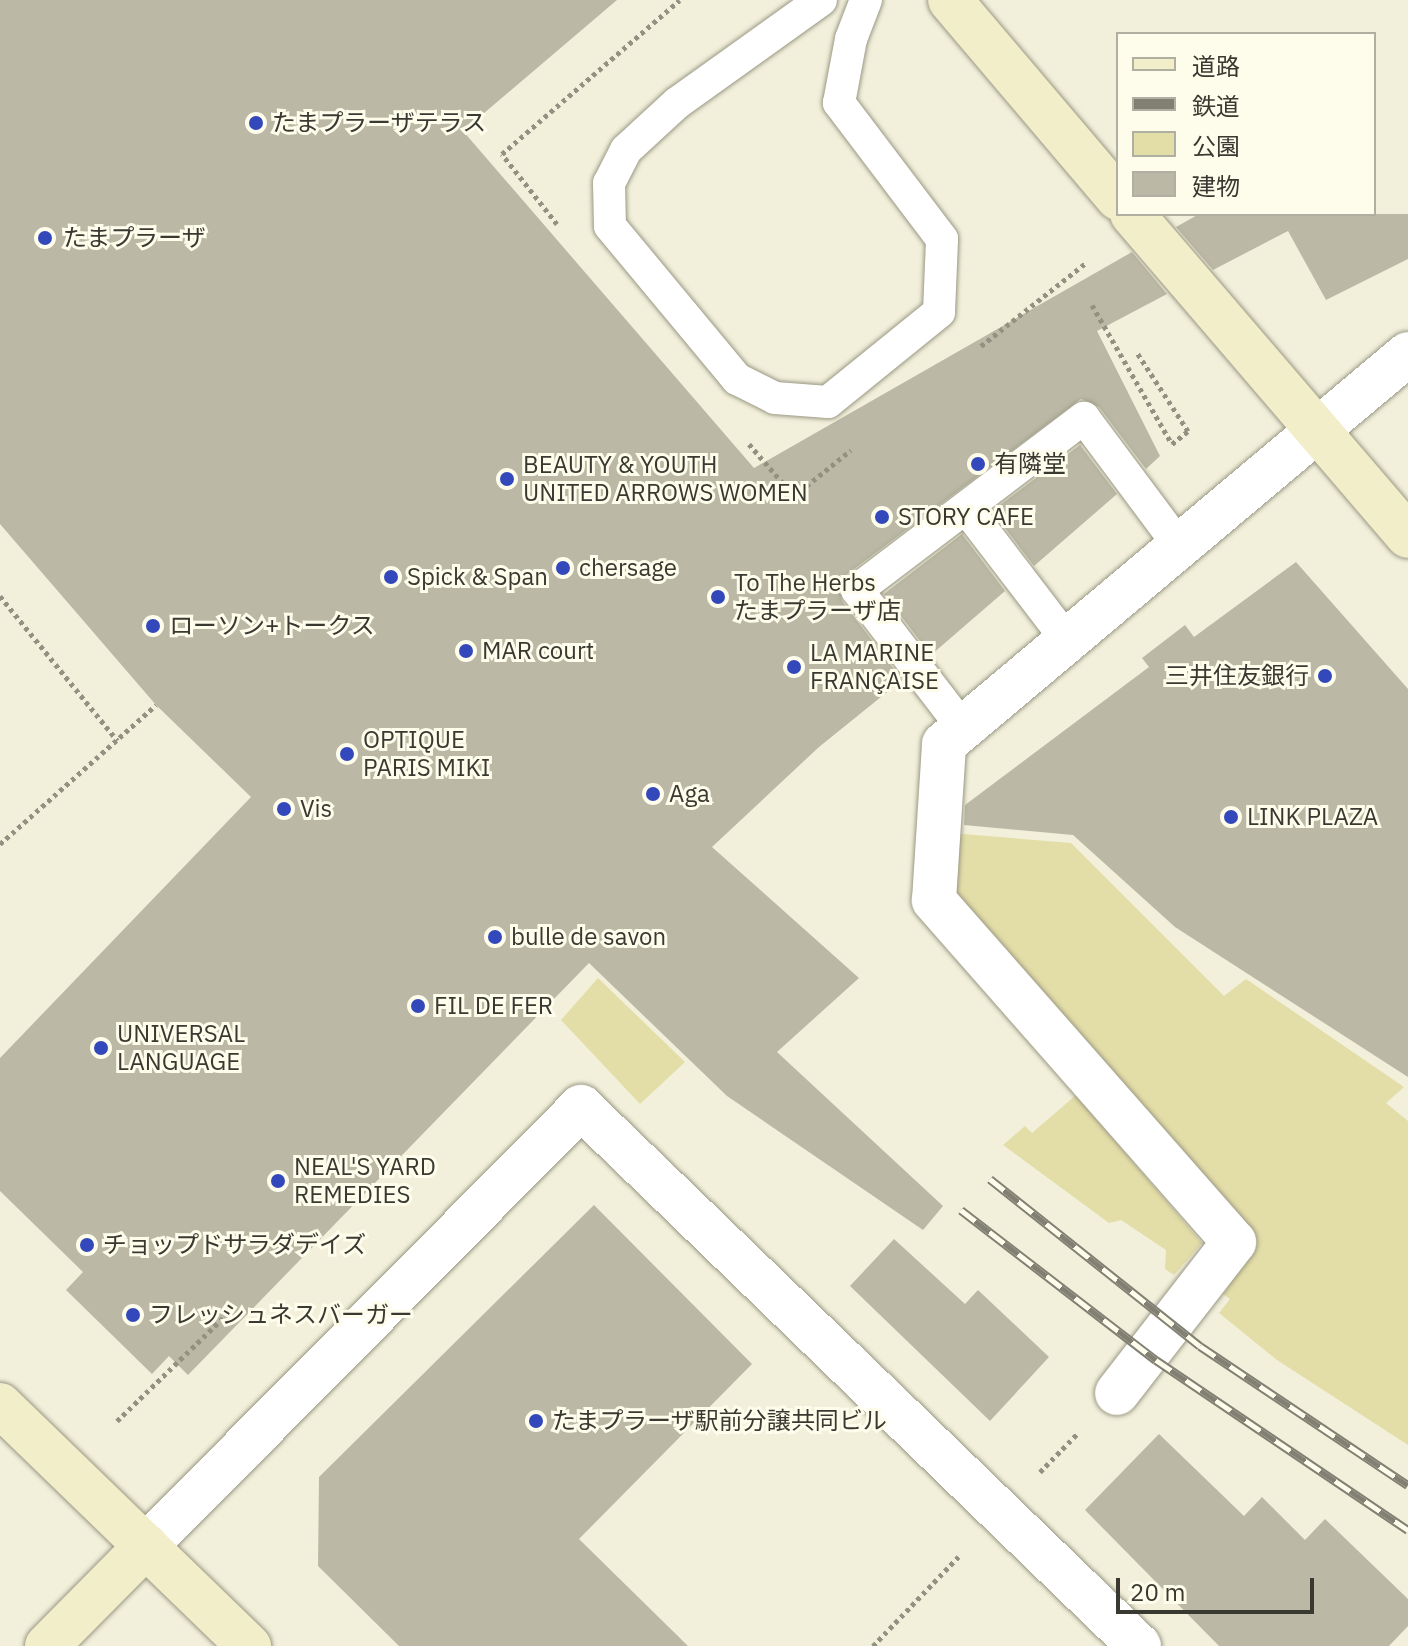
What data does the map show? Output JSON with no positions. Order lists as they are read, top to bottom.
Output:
{
  "places": [
    "たまプラーザテラス",
    "たまプラーザ",
    "有隣堂",
    "BEAUTY & YOUTH UNITED ARROWS WOMEN",
    "STORY CAFE",
    "chersage",
    "Spick & Span",
    "To The Herbs たまプラーザ店",
    "ローソン+トークス",
    "MAR court",
    "LA MARINE FRANÇAISE",
    "三井住友銀行",
    "OPTIQUE PARIS MIKI",
    "Aga",
    "Vis",
    "LINK PLAZA",
    "bulle de savon",
    "FIL DE FER",
    "UNIVERSAL LANGUAGE",
    "NEAL'S YARD REMEDIES",
    "チョップドサラダデイズ",
    "フレッシュネスバーガー",
    "たまプラーザ駅前分譲共同ビル"
  ],
  "legend": [
    "道路",
    "鉄道",
    "公園",
    "建物"
  ],
  "scale_bar": "20 m"
}
